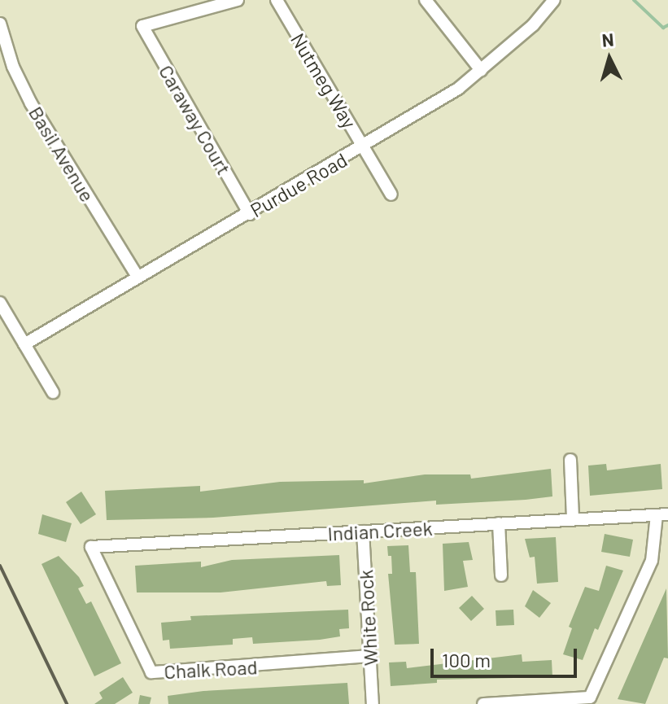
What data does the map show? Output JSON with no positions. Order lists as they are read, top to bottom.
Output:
{
  "streets": {
    "street": [
      "Nutmeg Way",
      "Caraway Court",
      "Basil Avenue",
      "Purdue Road",
      "Indian Creek",
      "White Rock",
      "Chalk Road"
    ]
  },
  "crossings": [
    ["Nutmeg Way", "Purdue Road"],
    ["Caraway Court", "Purdue Road"],
    ["Basil Avenue", "Purdue Road"],
    ["Indian Creek", "White Rock"],
    ["Indian Creek", "Chalk Road"],
    ["White Rock", "Chalk Road"]
  ],
  "scale_bar": "100 m",
  "north": "top"
}
